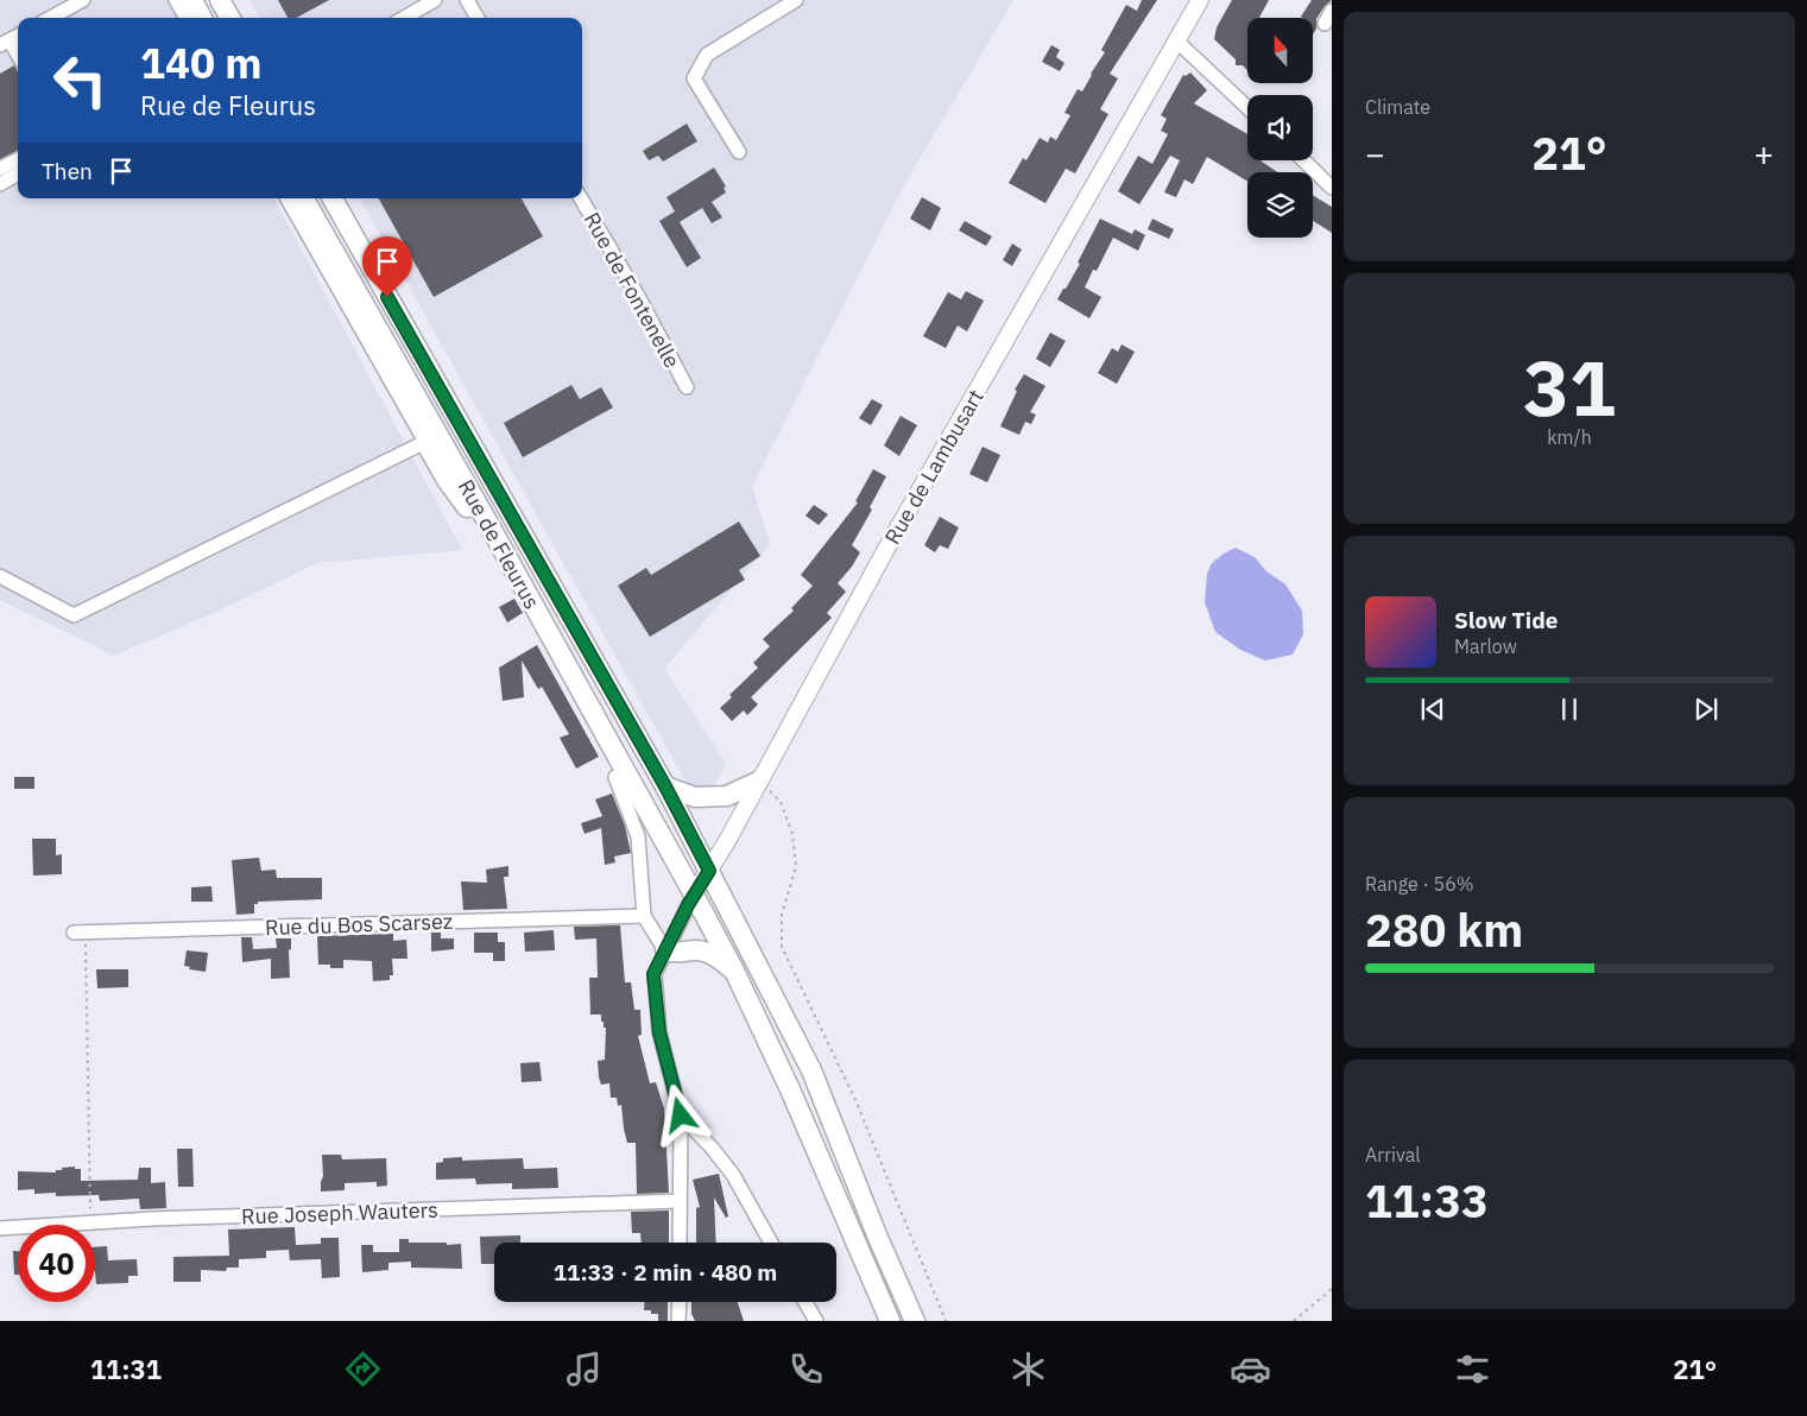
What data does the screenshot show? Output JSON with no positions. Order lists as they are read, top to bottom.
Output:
{
  "streets": {
    "highway": ["Rue de Fleurus"],
    "main road": ["Rue de Lambusart"],
    "street": ["Rue de Fontenelle", "Rue du Bos Scarsez", "Rue Joseph Wauters"]
  },
  "crossings": [
    ["Rue de Lambusart", "Rue de Fleurus"]
  ],
  "north": "top",
  "page": {
    "tile": [
      "Climate",
      ["31", "km/h"],
      ["Range · 56%", "280 km"],
      ["Arrival", "11:33"]
    ],
    "turn": ["140 m", "Rue de Fleurus"],
    "heat": ["−", "21°", "+"],
    "then": "Then",
    "song": ["Slow Tide", "Marlow"],
    "limit": "40",
    "trip": "11:33 · 2 min · 480 m",
    "tabs": ["11:31", "21°"]
  }
}
